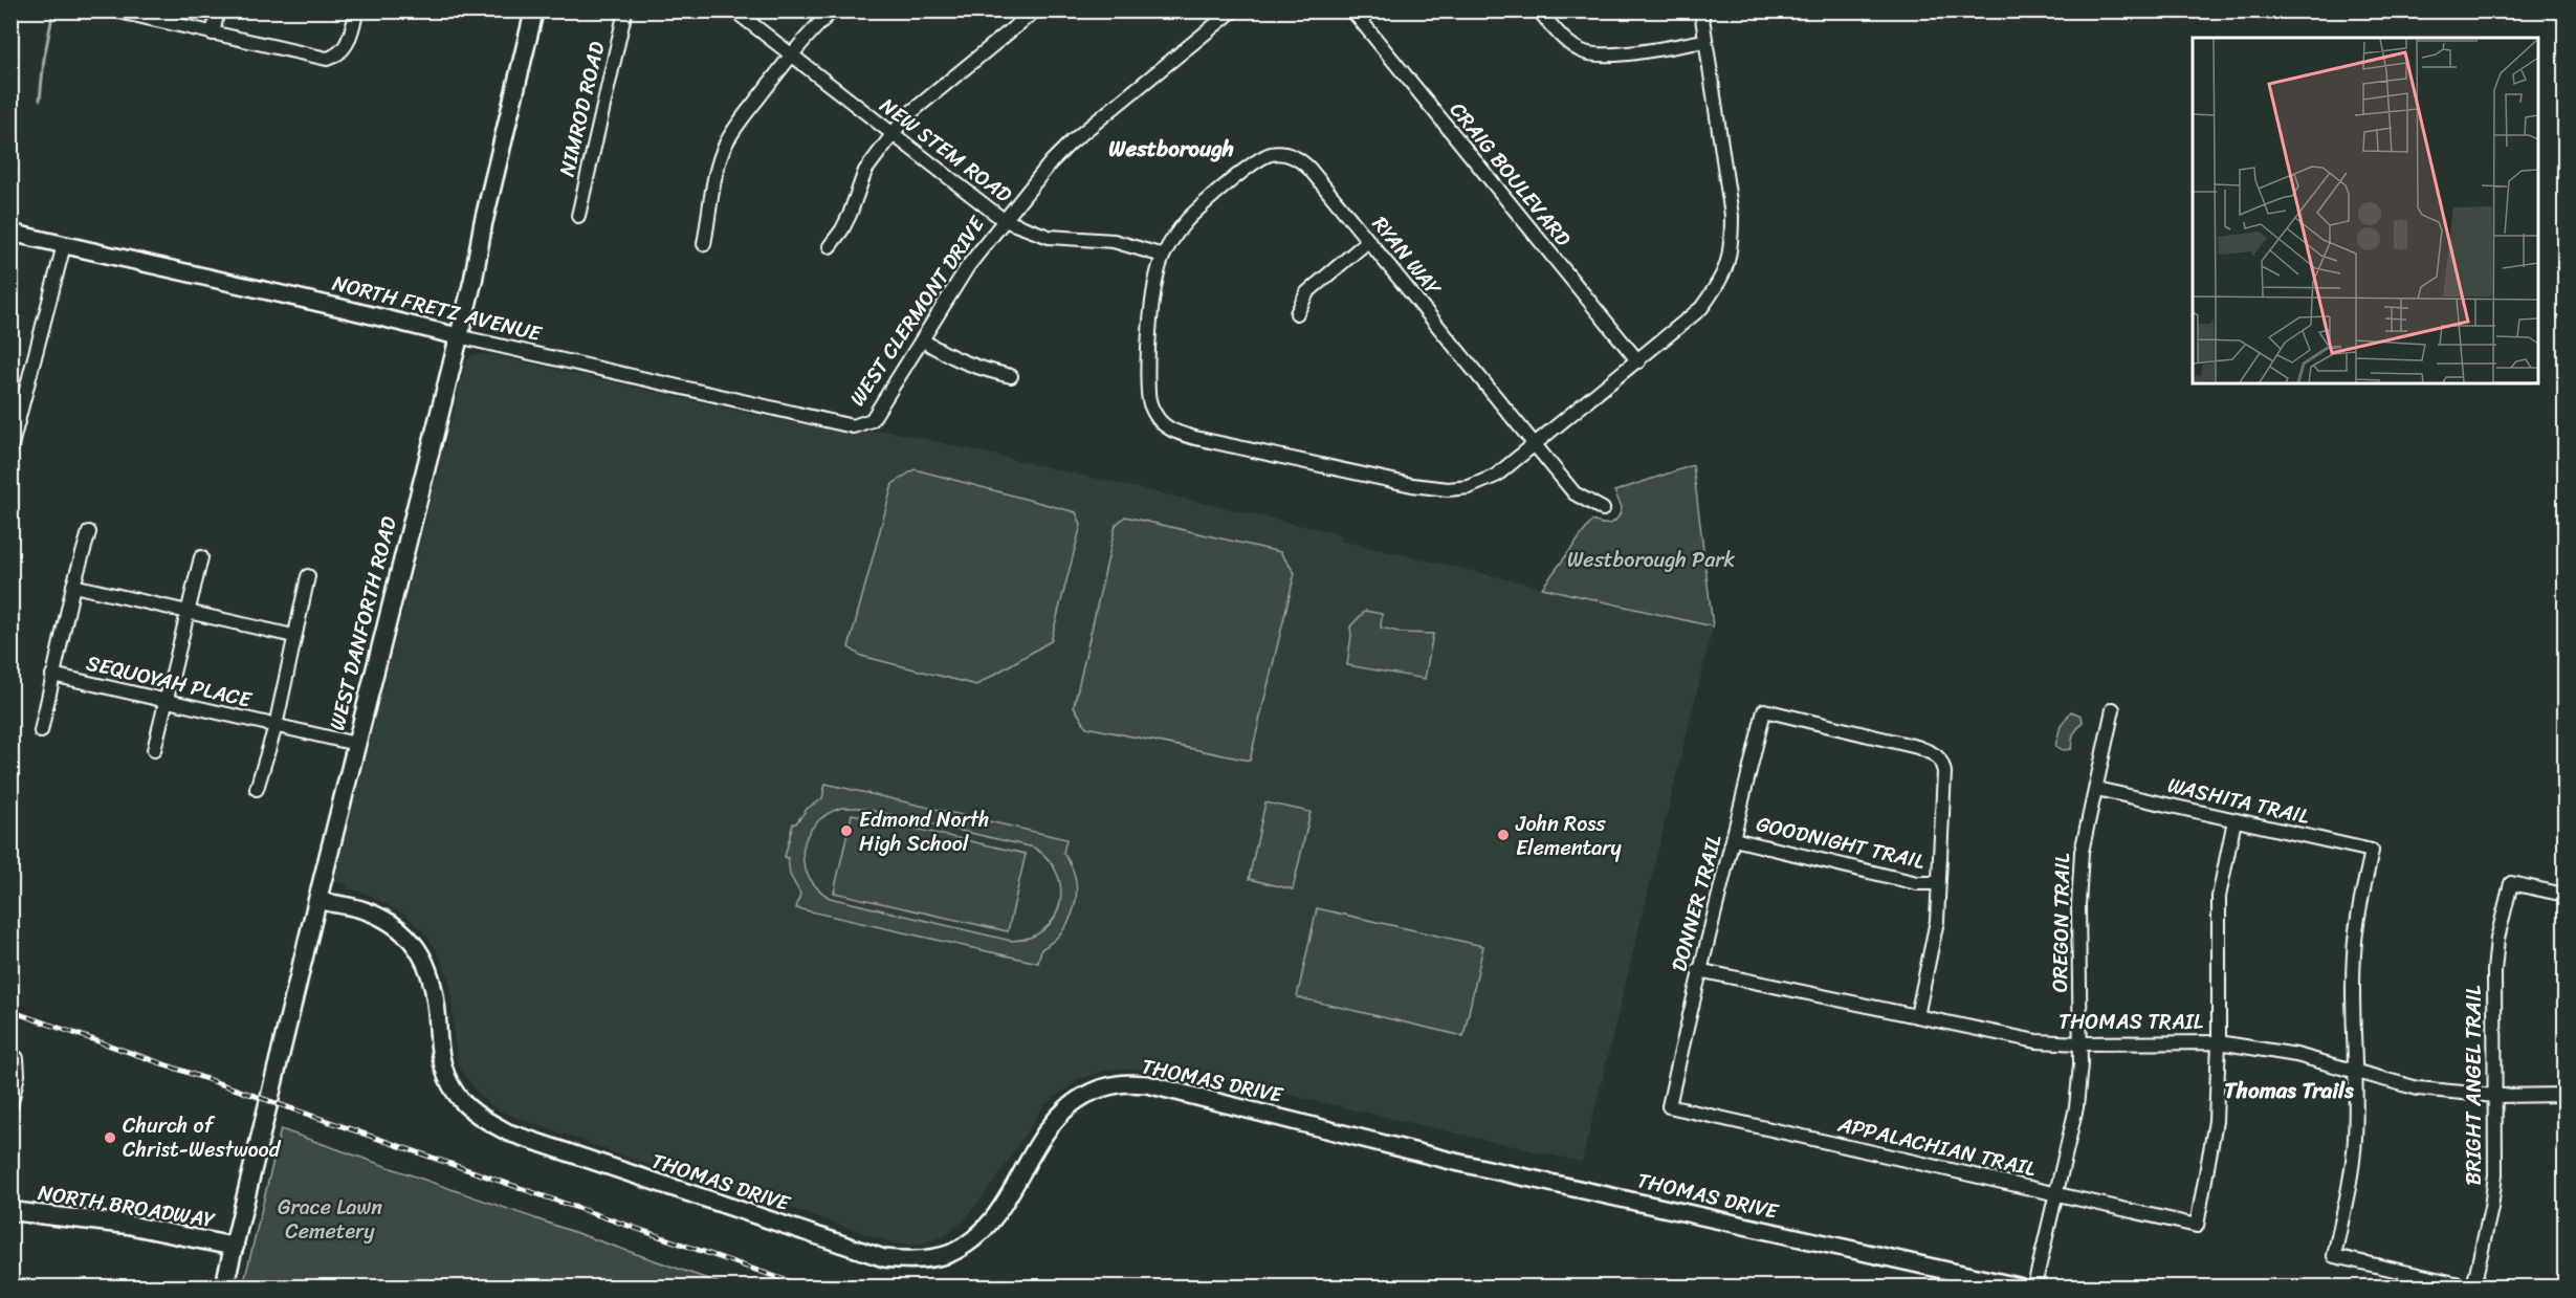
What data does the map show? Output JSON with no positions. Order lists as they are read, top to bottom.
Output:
{
  "streets": {
    "main road": ["WEST DANFORTH ROAD", "NORTH BROADWAY"],
    "street": [
      "NIMROD ROAD",
      "NEW STEM ROAD",
      "CRAIG BOULEVARD",
      "RYAN WAY",
      "NORTH FRETZ AVENUE",
      "WEST CLERMONT DRIVE",
      "SEQUOYAH PLACE",
      "WASHITA TRAIL",
      "GOODNIGHT TRAIL",
      "DONNER TRAIL",
      "OREGON TRAIL",
      "THOMAS TRAIL",
      "THOMAS DRIVE",
      "BRIGHT ANGEL TRAIL",
      "APPALACHIAN TRAIL"
    ]
  },
  "crossings": [
    ["NEW STEM ROAD", "RYAN WAY"],
    ["NEW STEM ROAD", "WEST CLERMONT DRIVE"],
    ["NORTH FRETZ AVENUE", "WEST CLERMONT DRIVE"],
    ["NORTH FRETZ AVENUE", "WEST DANFORTH ROAD"],
    ["WEST DANFORTH ROAD", "SEQUOYAH PLACE"],
    ["WEST DANFORTH ROAD", "THOMAS DRIVE"],
    ["WEST DANFORTH ROAD", "NORTH BROADWAY"],
    ["WASHITA TRAIL", "OREGON TRAIL"],
    ["WASHITA TRAIL", "THOMAS TRAIL"],
    ["GOODNIGHT TRAIL", "DONNER TRAIL"],
    ["DONNER TRAIL", "THOMAS TRAIL"],
    ["DONNER TRAIL", "APPALACHIAN TRAIL"],
    ["OREGON TRAIL", "THOMAS TRAIL"],
    ["OREGON TRAIL", "APPALACHIAN TRAIL"],
    ["THOMAS TRAIL", "BRIGHT ANGEL TRAIL"],
    ["THOMAS TRAIL", "APPALACHIAN TRAIL"]
  ],
  "districts": ["Westborough", "Thomas Trails"],
  "parks": ["Westborough Park", "Grace Lawn Cemetery"],
  "places": ["Edmond North High School", "John Ross Elementary", "Church of Christ-Westwood"]
}
